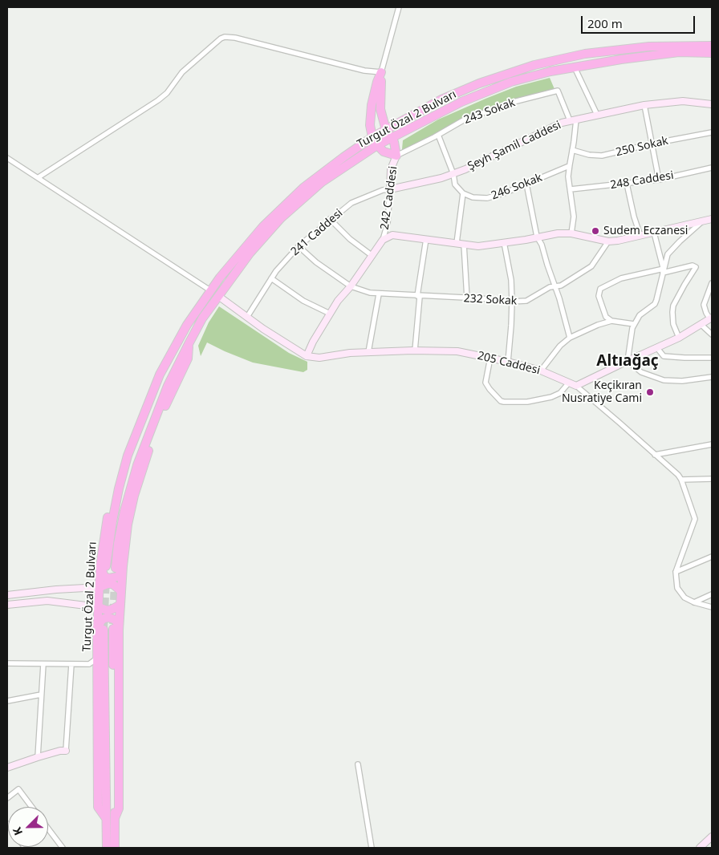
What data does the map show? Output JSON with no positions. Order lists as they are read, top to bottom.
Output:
{
  "streets": {
    "highway": ["Turgut Özal 2 Bulvarı"],
    "street": [
      "243 Sokak",
      "Şeyh Şamil Caddesi",
      "250 Sokak",
      "248 Caddesi",
      "246 Sokak",
      "242 Caddesi",
      "241 Caddesi",
      "232 Sokak",
      "205 Caddesi"
    ]
  },
  "crossings": [
    ["243 Sokak", "Şeyh Şamil Caddesi"],
    ["243 Sokak", "242 Caddesi"],
    ["Şeyh Şamil Caddesi", "242 Caddesi"],
    ["Şeyh Şamil Caddesi", "241 Caddesi"],
    ["242 Caddesi", "241 Caddesi"],
    ["241 Caddesi", "232 Sokak"]
  ],
  "districts": ["Altıağaç"],
  "places": ["Sudem Eczanesi", "Keçikıran Nusratiye Cami"],
  "scale_bar": "200 m",
  "north": "bottom left"
}
